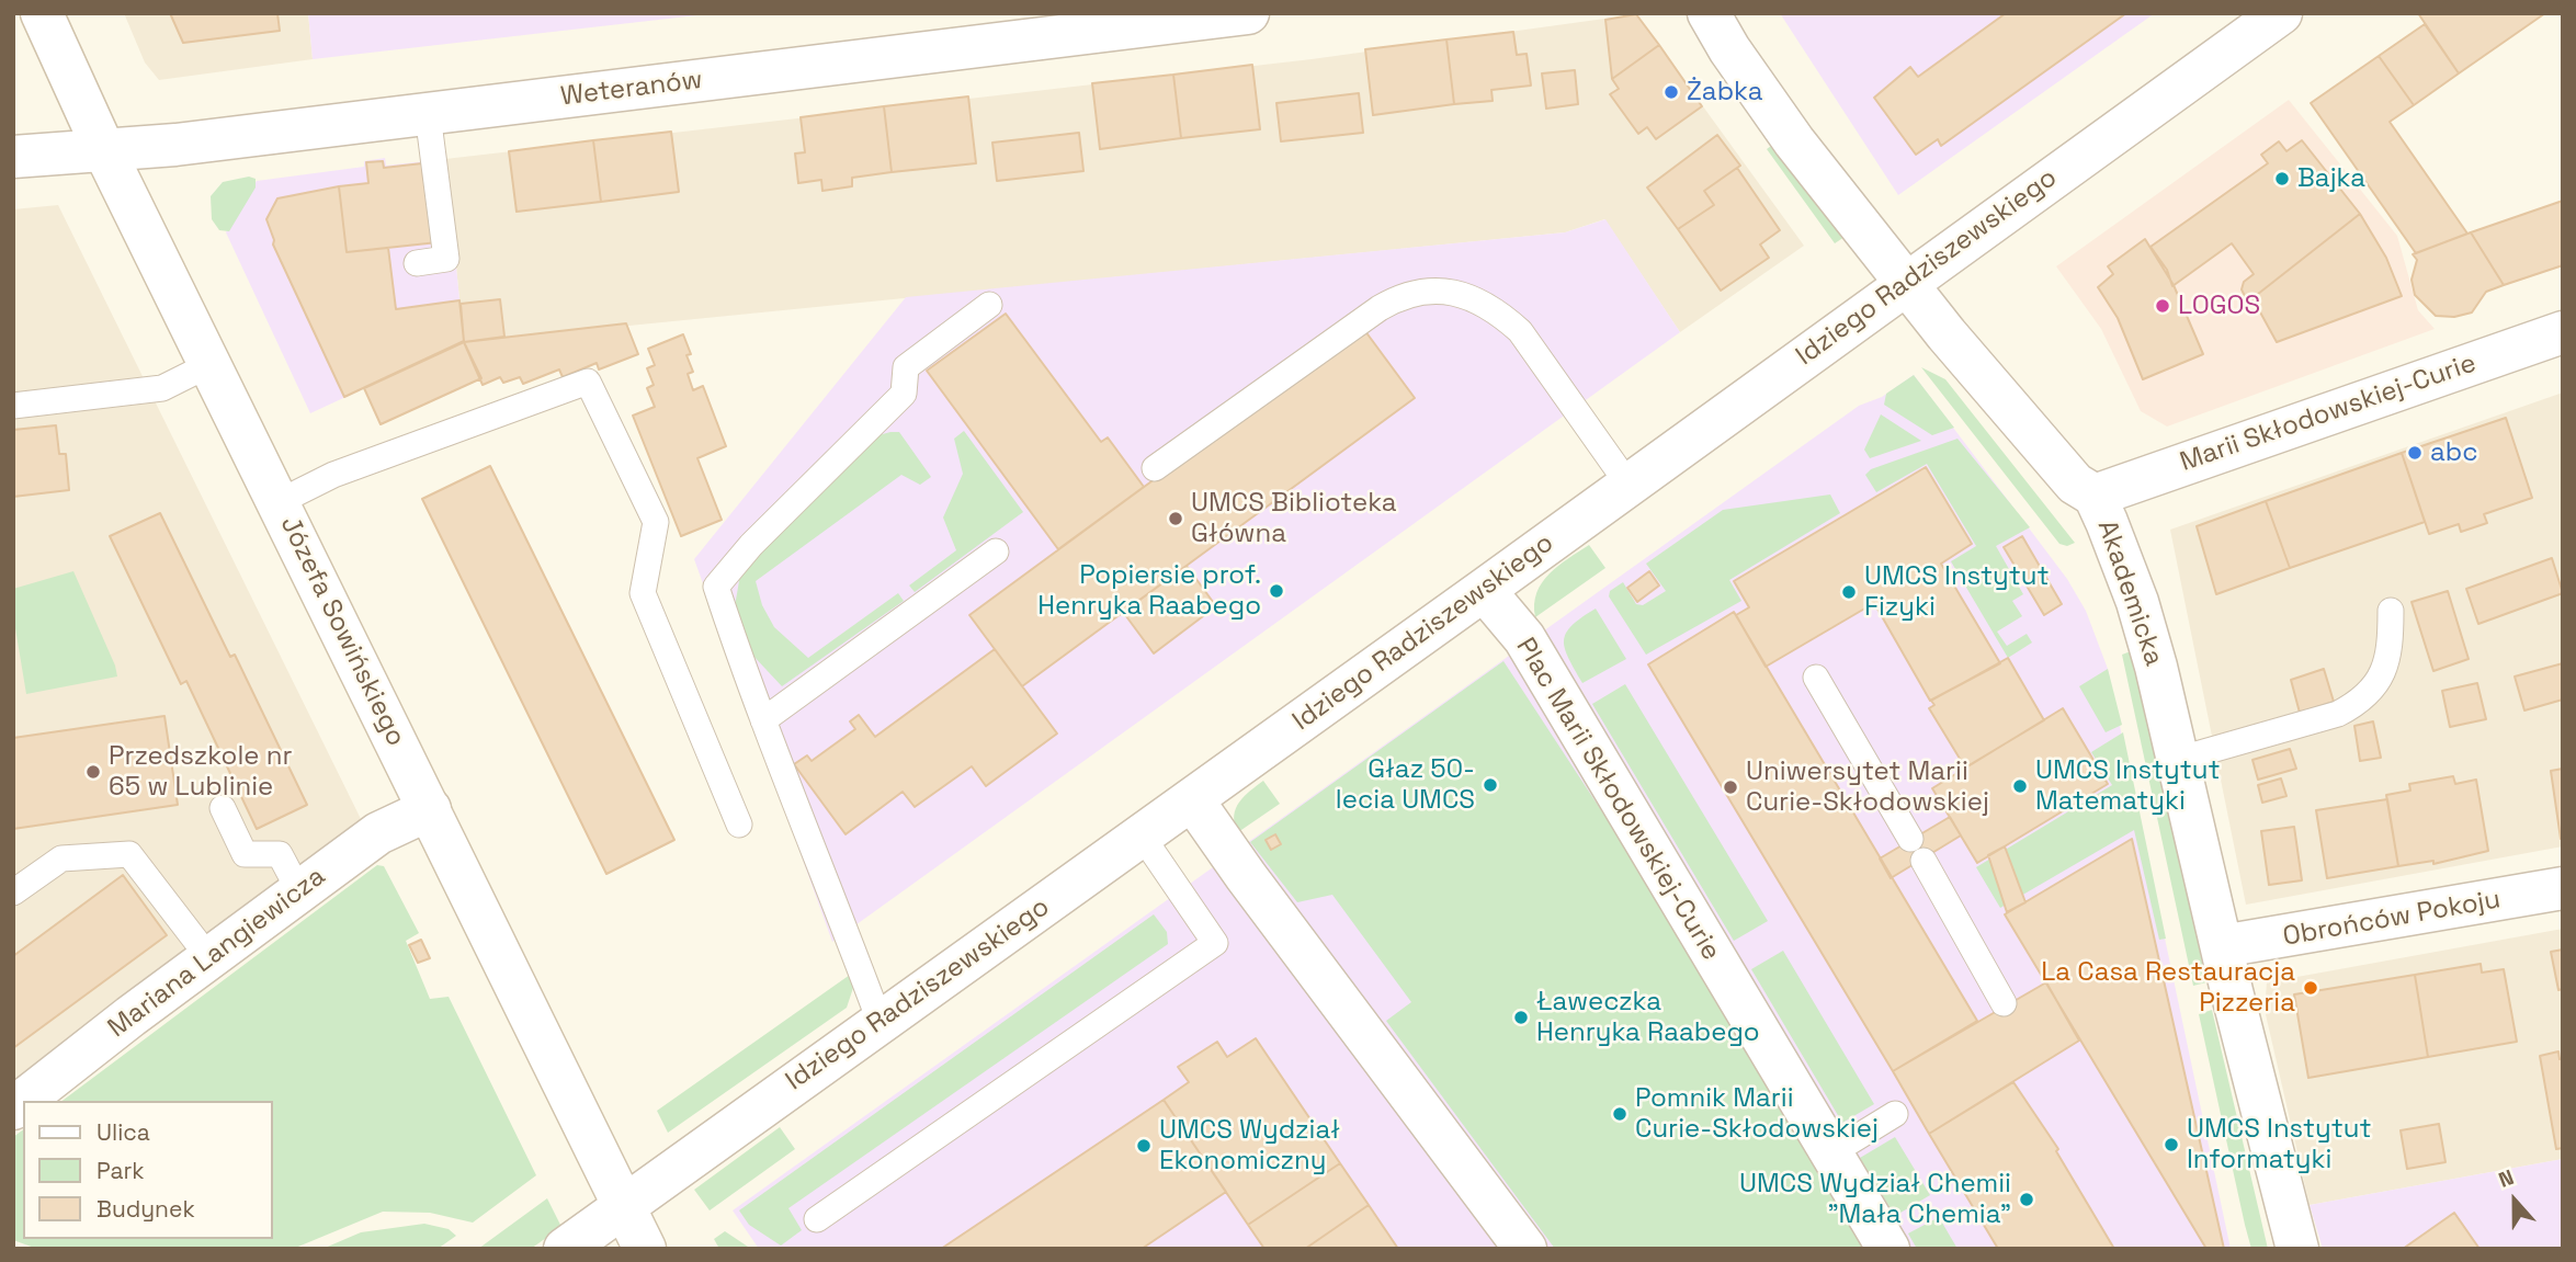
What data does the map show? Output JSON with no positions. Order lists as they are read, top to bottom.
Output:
{
  "streets": {
    "street": [
      "Weteranów",
      "Idziego Radziszewskiego",
      "Marii Skłodowskiej-Curie",
      "Akademicka",
      "Józefa Sowińskiego",
      "Plac Marii Skłodowskiej-Curie",
      "Obrońców Pokoju",
      "Mariana Langiewicza"
    ]
  },
  "crossings": [
    ["Weteranów", "Józefa Sowińskiego"],
    ["Idziego Radziszewskiego", "Akademicka"],
    ["Idziego Radziszewskiego", "Józefa Sowińskiego"],
    ["Idziego Radziszewskiego", "Plac Marii Skłodowskiej-Curie"],
    ["Marii Skłodowskiej-Curie", "Akademicka"],
    ["Akademicka", "Obrońców Pokoju"],
    ["Józefa Sowińskiego", "Mariana Langiewicza"]
  ],
  "places": [
    "Żabka",
    "Bajka",
    "LOGOS",
    "abc",
    "UMCS Biblioteka Główna",
    "Popiersie prof. Henryka Raabego",
    "UMCS Instytut Fizyki",
    "Przedszkole nr 65 w Lublinie",
    "Głaz 50- lecia UMCS",
    "UMCS Instytut Matematyki",
    "Uniwersytet Marii Curie-Skłodowskiej",
    "La Casa Restauracja Pizzeria",
    "Ławeczka Henryka Raabego",
    "Pomnik Marii Curie-Skłodowskiej",
    "UMCS Instytut Informatyki",
    "UMCS Wydział Ekonomiczny",
    "UMCS Wydział Chemii \"Mała Chemia\""
  ],
  "legend": ["Ulica", "Park", "Budynek"],
  "north": "top"
}
